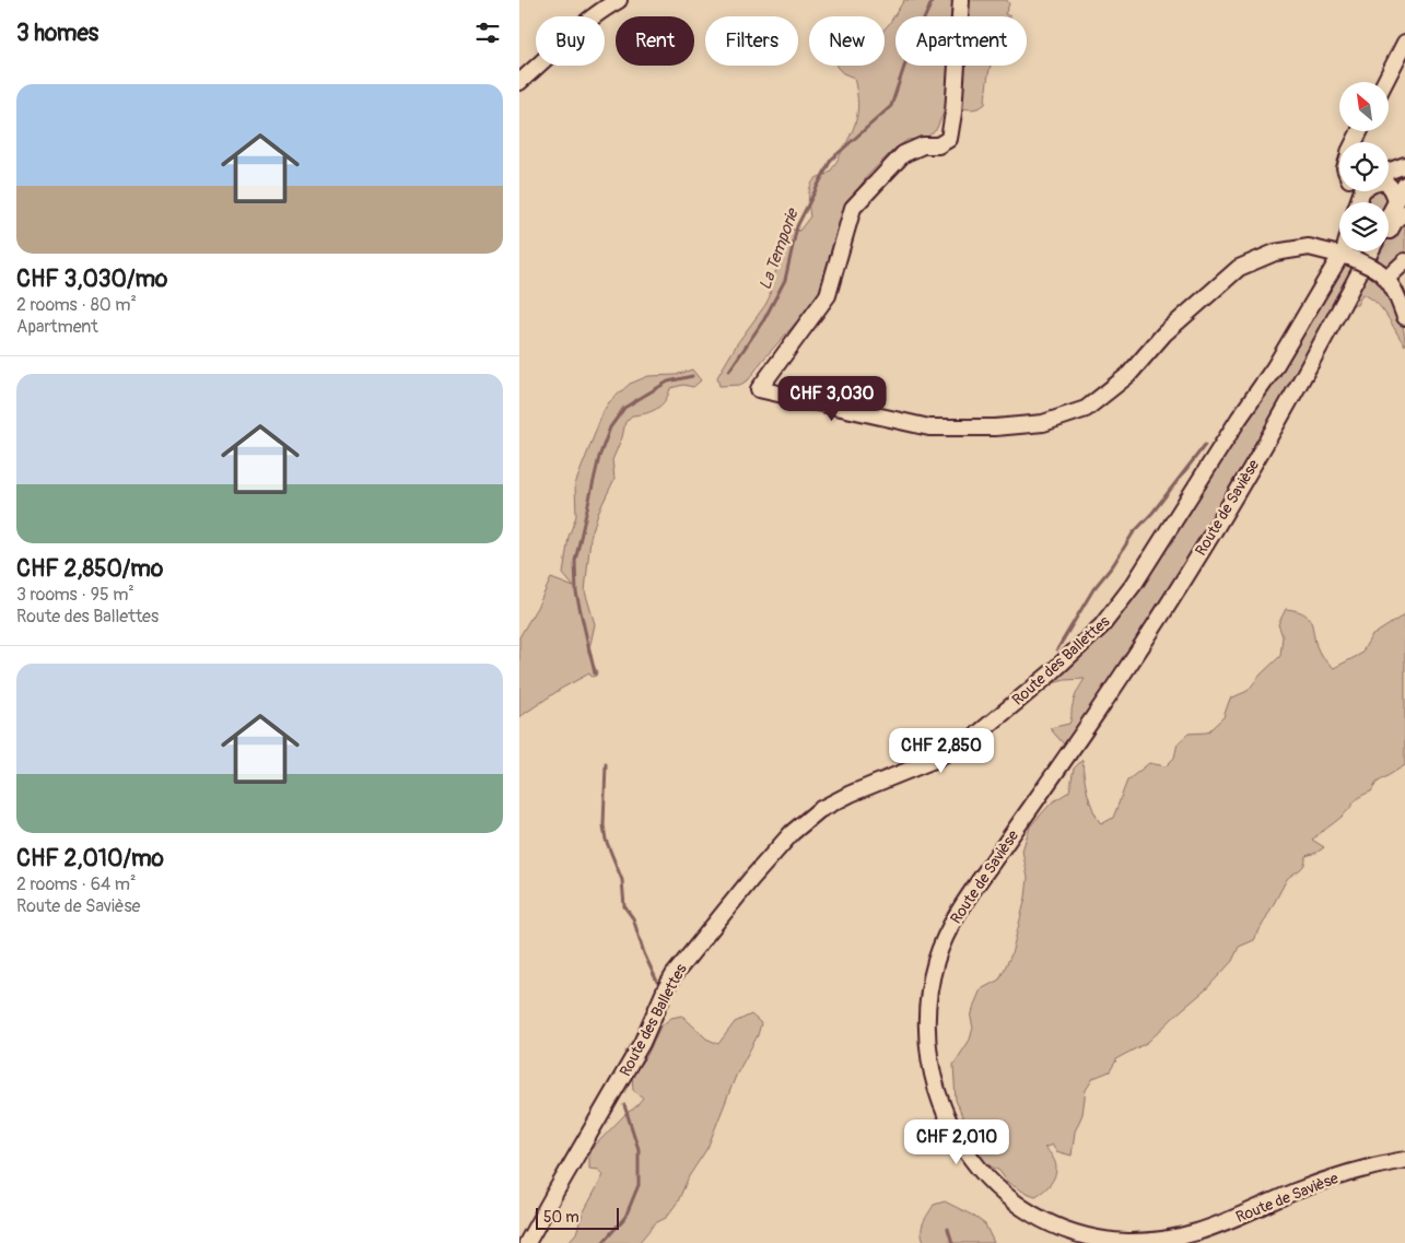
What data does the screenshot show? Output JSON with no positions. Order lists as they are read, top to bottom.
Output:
{
  "streets": {
    "street": ["Route de Savièse", "Route des Ballettes"]
  },
  "water": ["La Temporie"],
  "scale_bar": "50 m",
  "north": "top left",
  "page": {
    "heading": "3 homes",
    "chip": [
      "Buy",
      "Rent",
      "Filters",
      "New",
      "Apartment"
    ],
    "list": [
      {
        "name": "CHF 3,030/mo",
        "note": "2 rooms · 80 m² · Apartment"
      },
      {
        "name": "CHF 2,850/mo",
        "note": "3 rooms · 95 m² · Route des Ballettes"
      },
      {
        "name": "CHF 2,010/mo",
        "note": "2 rooms · 64 m² · Route de Savièse"
      }
    ],
    "price": ["CHF 3,030", "CHF 2,850", "CHF 2,010"],
    "scale": "50 m"
  }
}
